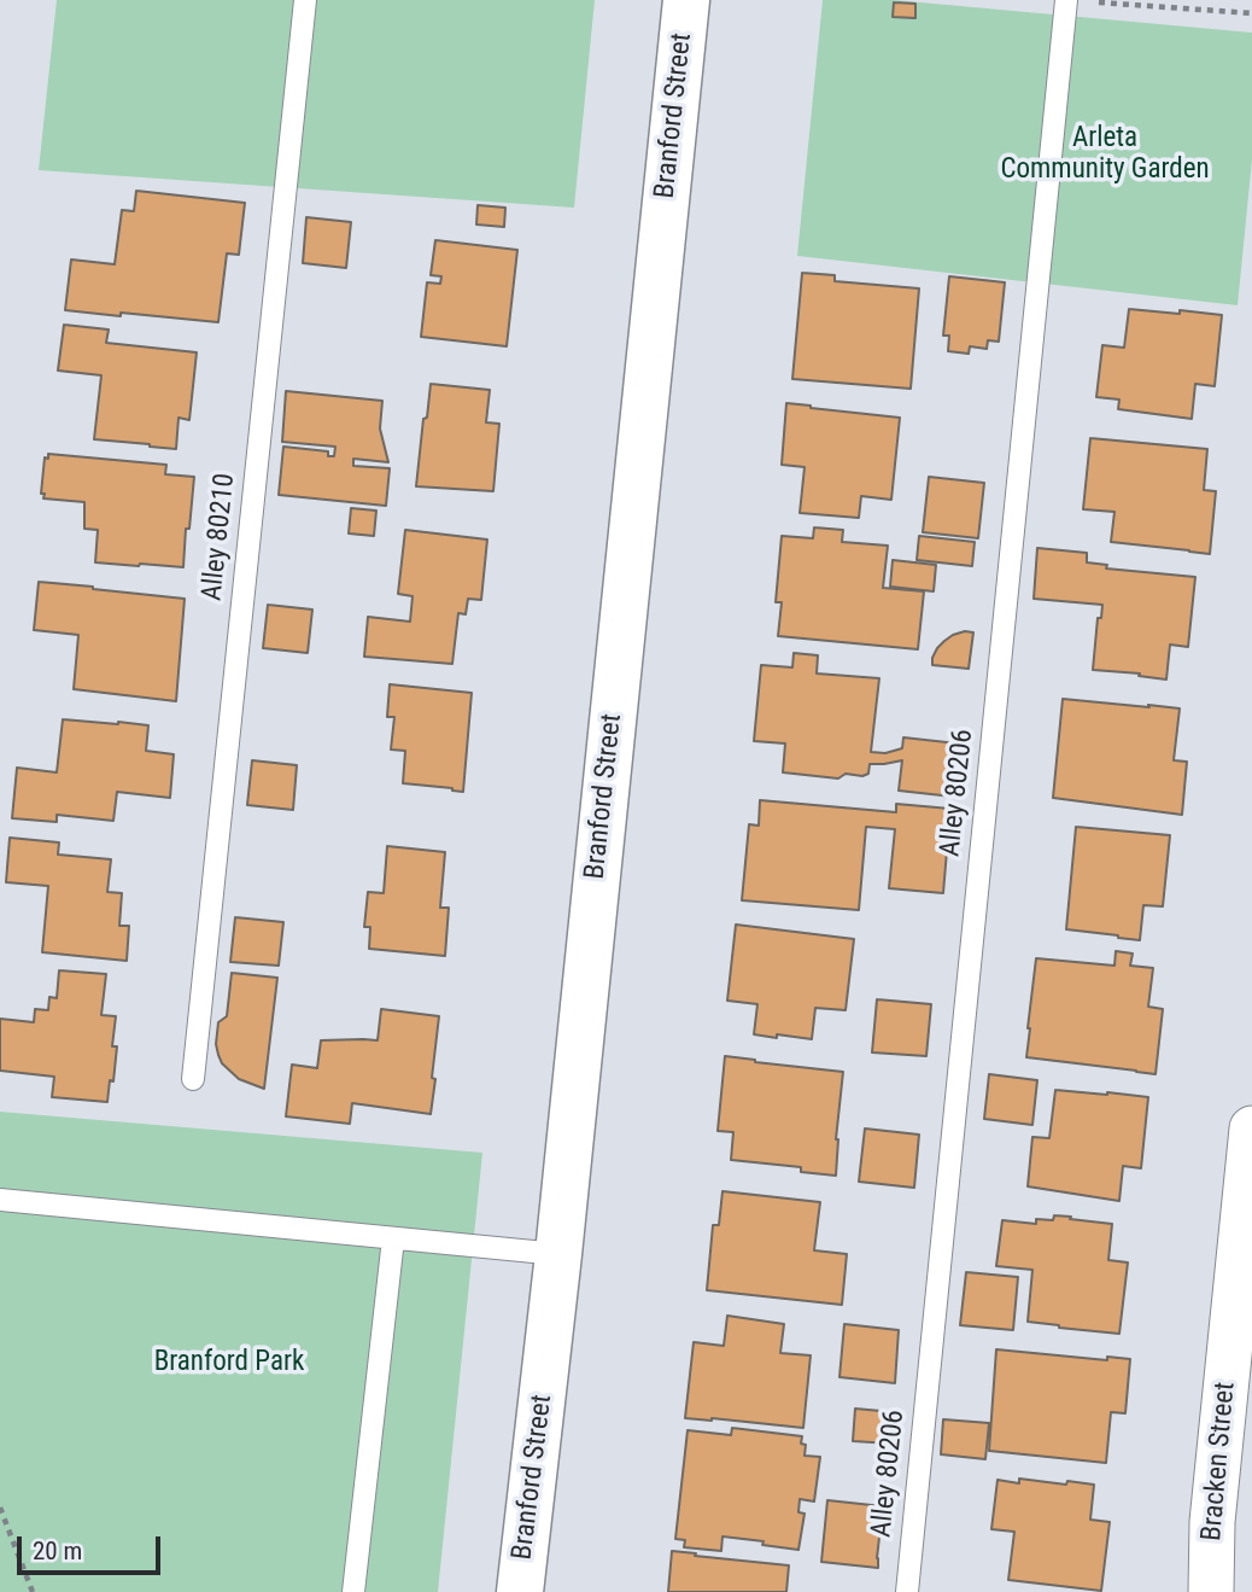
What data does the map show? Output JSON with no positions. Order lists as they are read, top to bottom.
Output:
{
  "streets": {
    "main road": ["Branford Street"],
    "street": ["Bracken Street"],
    "lane": ["Alley 80210", "Alley 80206"]
  },
  "parks": ["Arleta Community Garden", "Branford Park"],
  "scale_bar": "20 m"
}
